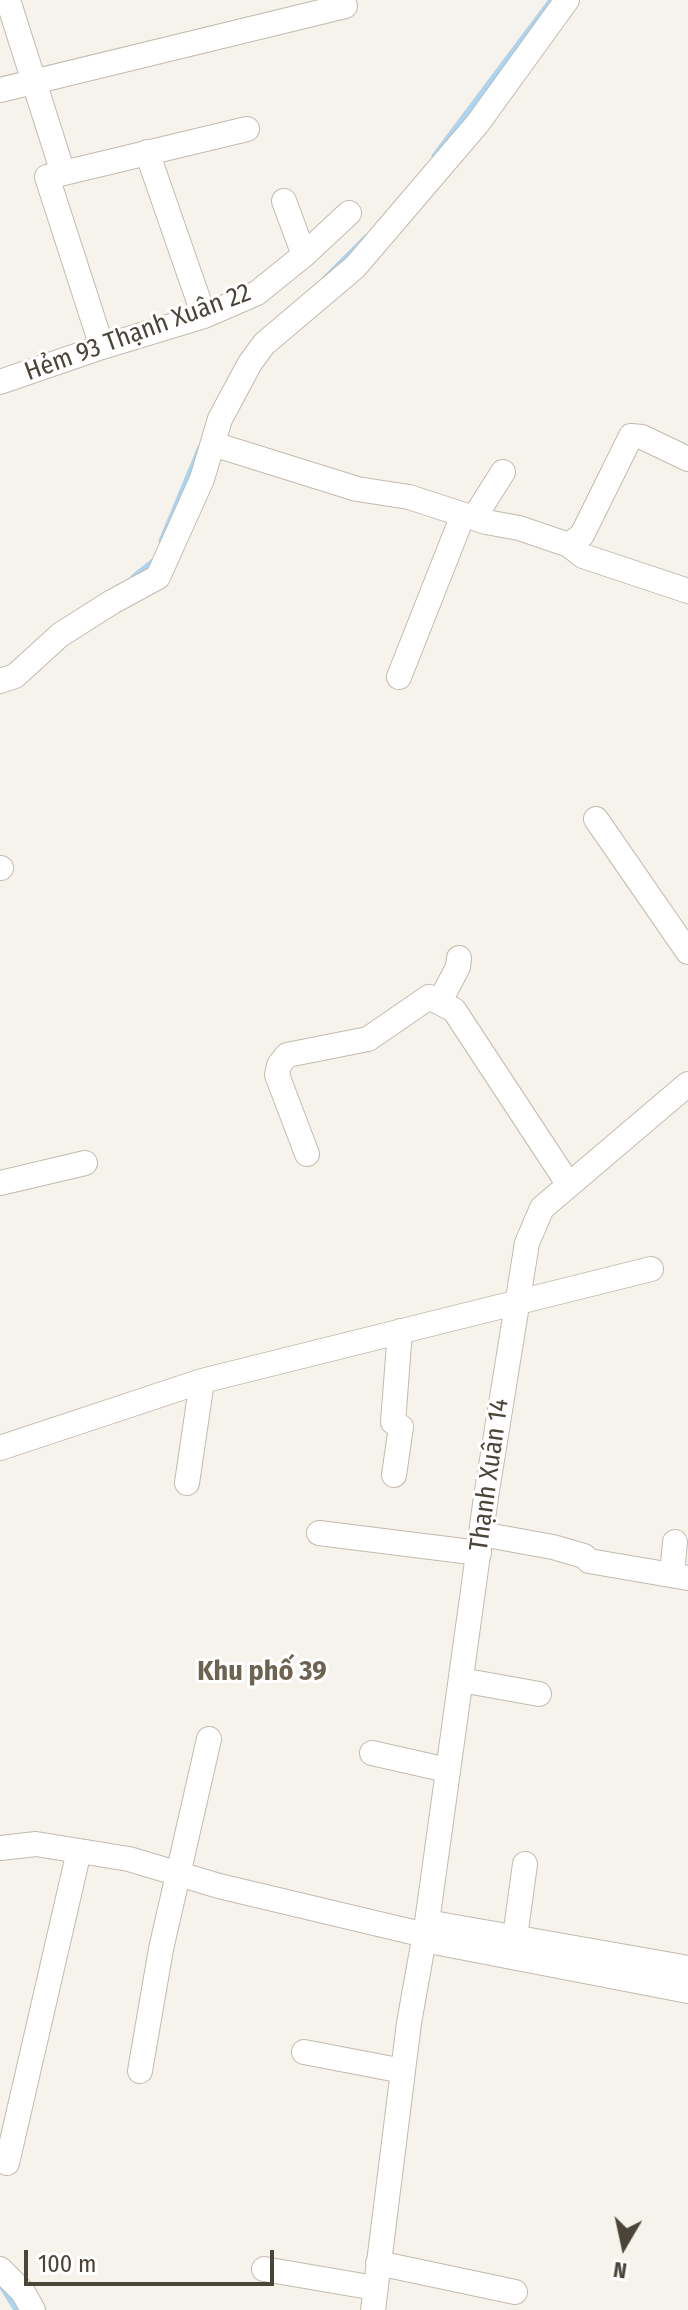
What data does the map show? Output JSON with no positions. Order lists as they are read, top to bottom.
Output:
{
  "streets": {
    "street": ["Hẻm 93 Thạnh Xuân 22", "Thạnh Xuân 14"]
  },
  "districts": ["Khu phố 39"],
  "scale_bar": "100 m",
  "north": "bottom"
}
